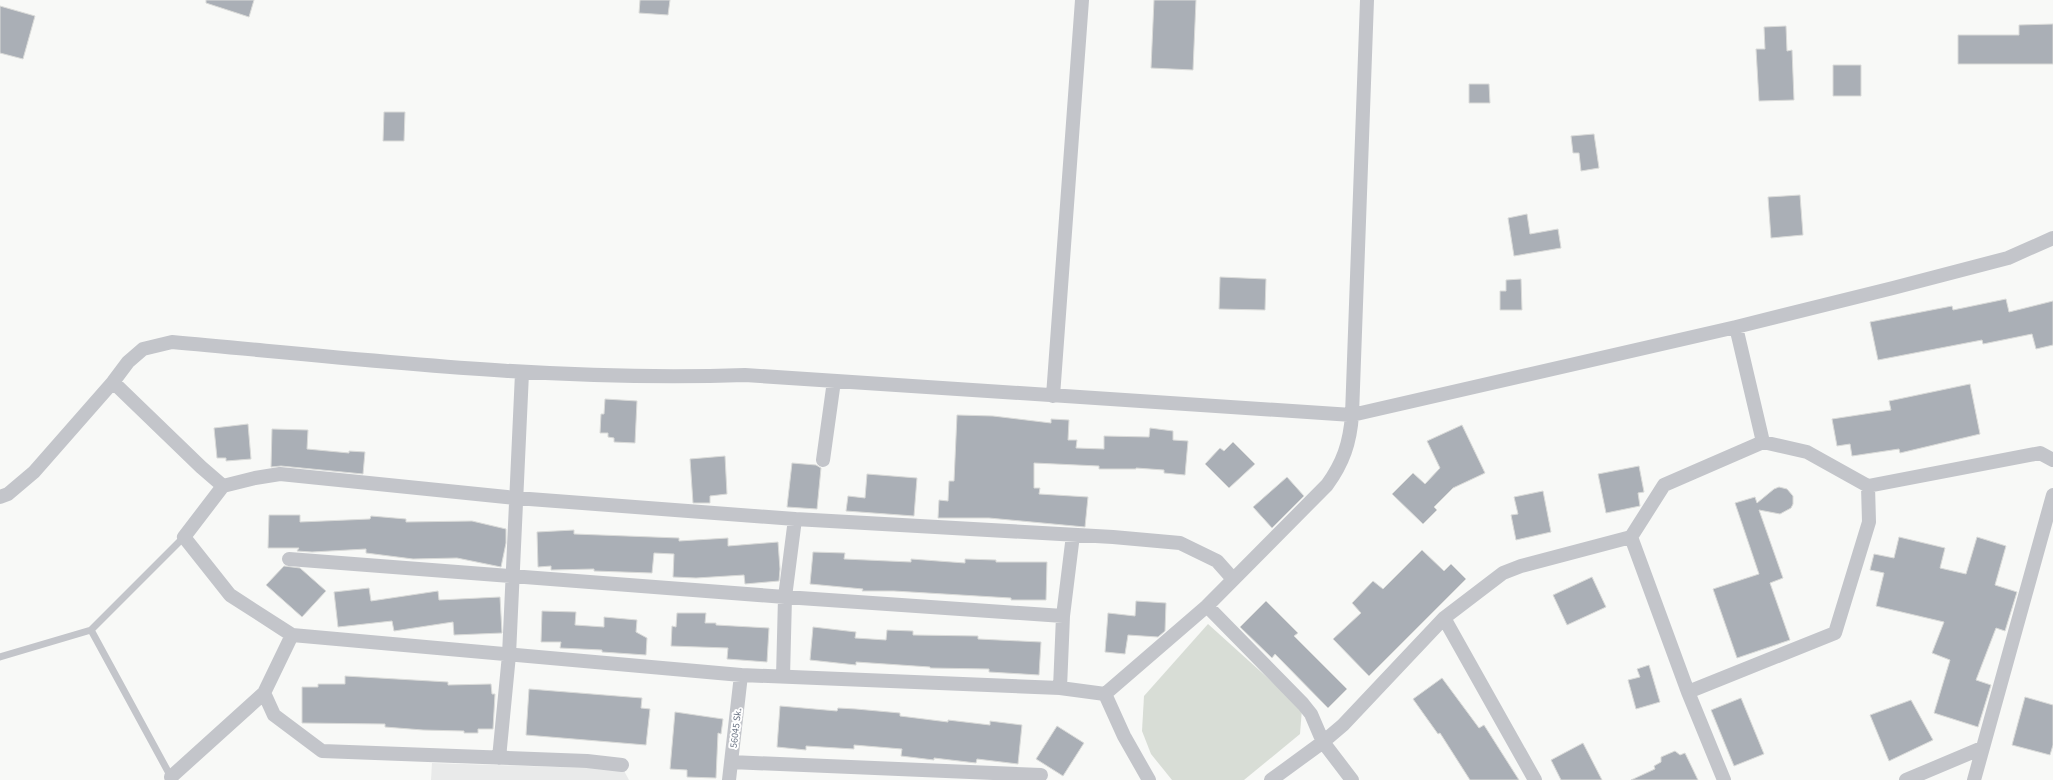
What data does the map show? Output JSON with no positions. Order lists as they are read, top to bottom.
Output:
{
  "streets": {
    "street": ["56045 Sk."]
  }
}
